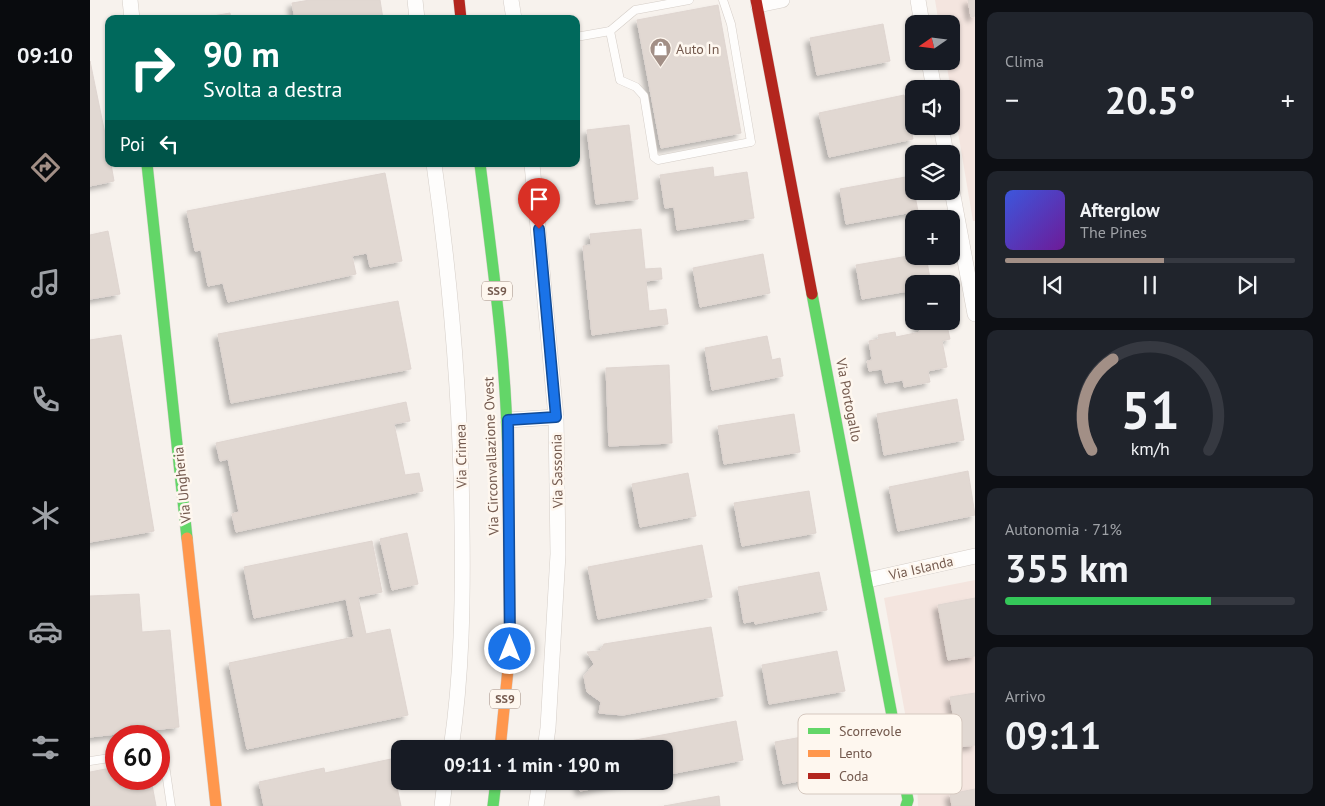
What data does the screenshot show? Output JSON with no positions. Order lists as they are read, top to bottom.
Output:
{
  "streets": {
    "street": [
      "SS9",
      "Via Portogallo",
      "Via Crimea",
      "Via Circonvallazione Ovest",
      "Via Sassonia",
      "Via Ungheria",
      "Via Islanda"
    ]
  },
  "crossings": [
    ["Via Portogallo", "Via Islanda"]
  ],
  "places": {
    "shop": ["Auto In"]
  },
  "legend": ["Scorrevole", "Lento", "Coda"],
  "north": "left",
  "page": {
    "tabs": "09:10",
    "tile": [
      "Clima",
      ["Autonomia · 71%", "355 km"],
      ["Arrivo", "09:11"]
    ],
    "map_buttons": ["+", "−"],
    "turn": ["90 m", "Svolta a destra"],
    "heat": ["−", "20.5°", "+"],
    "then": "Poi",
    "song": ["Afterglow", "The Pines"],
    "limit": "60",
    "trip": "09:11 · 1 min · 190 m",
    "gauge": ["51", "km/h"]
  }
}
